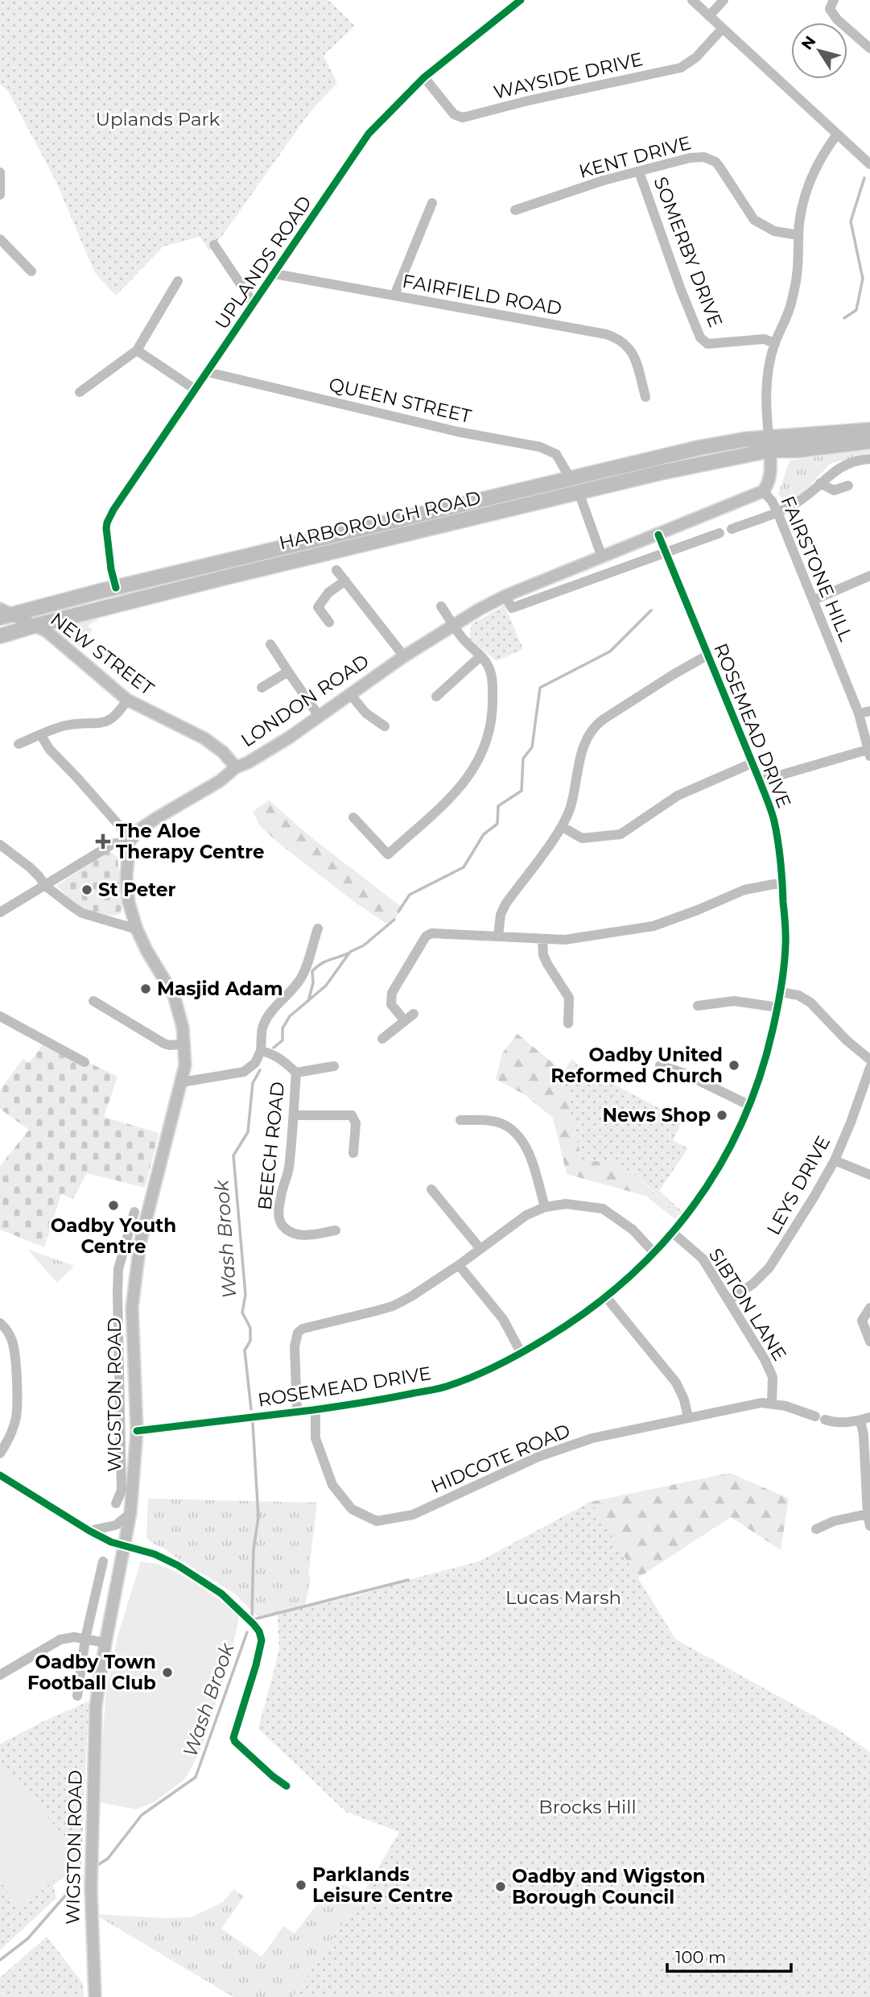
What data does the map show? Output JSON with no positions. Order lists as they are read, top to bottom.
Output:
{
  "streets": {
    "highway": ["HARBOROUGH ROAD"],
    "main road": ["NEW STREET", "LONDON ROAD", "WIGSTON ROAD"],
    "street": [
      "WAYSIDE DRIVE",
      "KENT DRIVE",
      "SOMERBY DRIVE",
      "UPLANDS ROAD",
      "FAIRFIELD ROAD",
      "QUEEN STREET",
      "FAIRSTONE HILL",
      "ROSEMEAD DRIVE",
      "BEECH ROAD",
      "LEYS DRIVE",
      "SIBTON LANE",
      "HIDCOTE ROAD"
    ]
  },
  "crossings": [
    ["WAYSIDE DRIVE", "UPLANDS ROAD"],
    ["KENT DRIVE", "SOMERBY DRIVE"],
    ["UPLANDS ROAD", "FAIRFIELD ROAD"],
    ["UPLANDS ROAD", "QUEEN STREET"],
    ["UPLANDS ROAD", "HARBOROUGH ROAD"],
    ["QUEEN STREET", "HARBOROUGH ROAD"],
    ["FAIRSTONE HILL", "LONDON ROAD"],
    ["NEW STREET", "LONDON ROAD"],
    ["LONDON ROAD", "ROSEMEAD DRIVE"],
    ["LONDON ROAD", "WIGSTON ROAD"],
    ["ROSEMEAD DRIVE", "SIBTON LANE"],
    ["ROSEMEAD DRIVE", "WIGSTON ROAD"],
    ["ROSEMEAD DRIVE", "HIDCOTE ROAD"],
    ["LEYS DRIVE", "SIBTON LANE"],
    ["SIBTON LANE", "HIDCOTE ROAD"]
  ],
  "water": ["Wash Brook"],
  "parks": ["Uplands Park", "Lucas Marsh", "Brocks Hill"],
  "places": {
    "health": ["The Aloe Therapy Centre"],
    "other": [
      "St Peter",
      "Masjid Adam",
      "Oadby United Reformed Church",
      "News Shop",
      "Oadby Youth Centre",
      "Oadby Town Football Club",
      "Parklands Leisure Centre",
      "Oadby and Wigston Borough Council"
    ]
  },
  "scale_bar": "100 m",
  "north": "top left"
}
